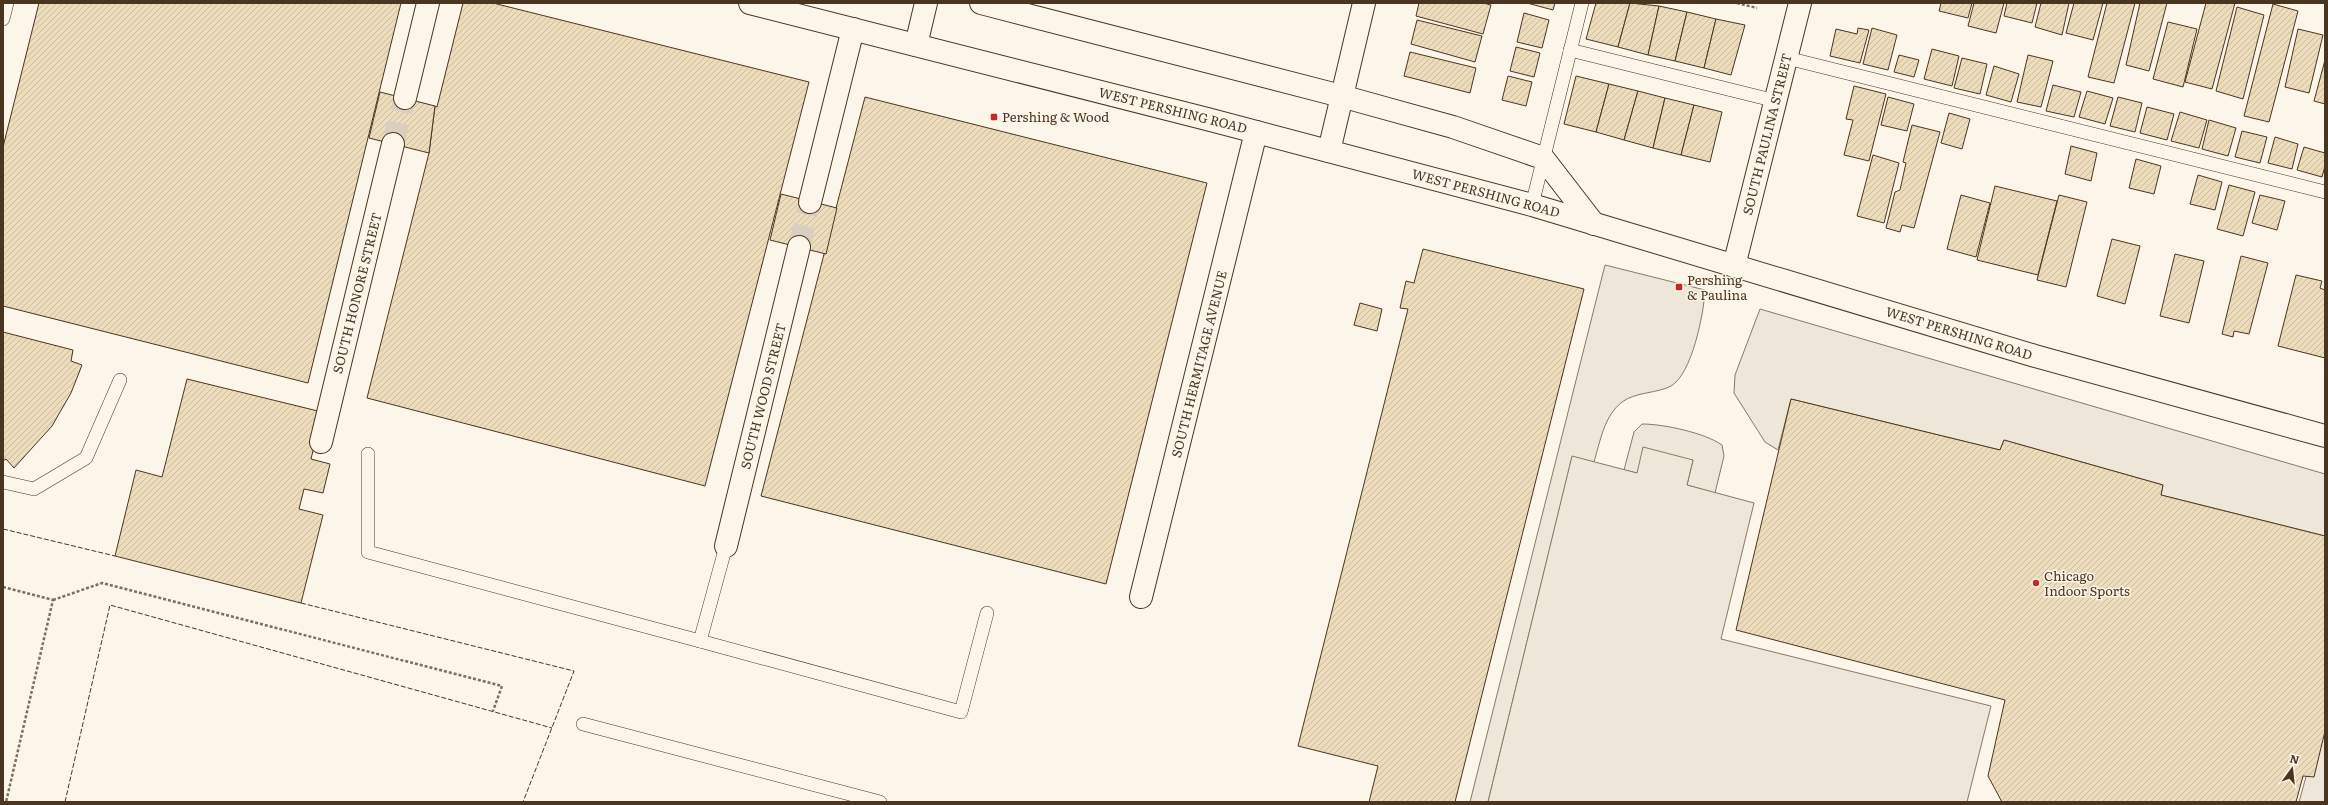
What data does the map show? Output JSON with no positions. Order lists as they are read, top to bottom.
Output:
{
  "streets": {
    "street": [
      "WEST PERSHING ROAD",
      "SOUTH PAULINA STREET",
      "SOUTH HONORE STREET",
      "SOUTH HERMITAGE AVENUE",
      "SOUTH WOOD STREET"
    ]
  },
  "crossings": [
    ["WEST PERSHING ROAD", "SOUTH PAULINA STREET"],
    ["WEST PERSHING ROAD", "SOUTH HERMITAGE AVENUE"]
  ],
  "places": {
    "transit": ["Pershing & Wood", "Pershing & Paulina"],
    "other": ["Chicago Indoor Sports"]
  },
  "north": "top"
}
